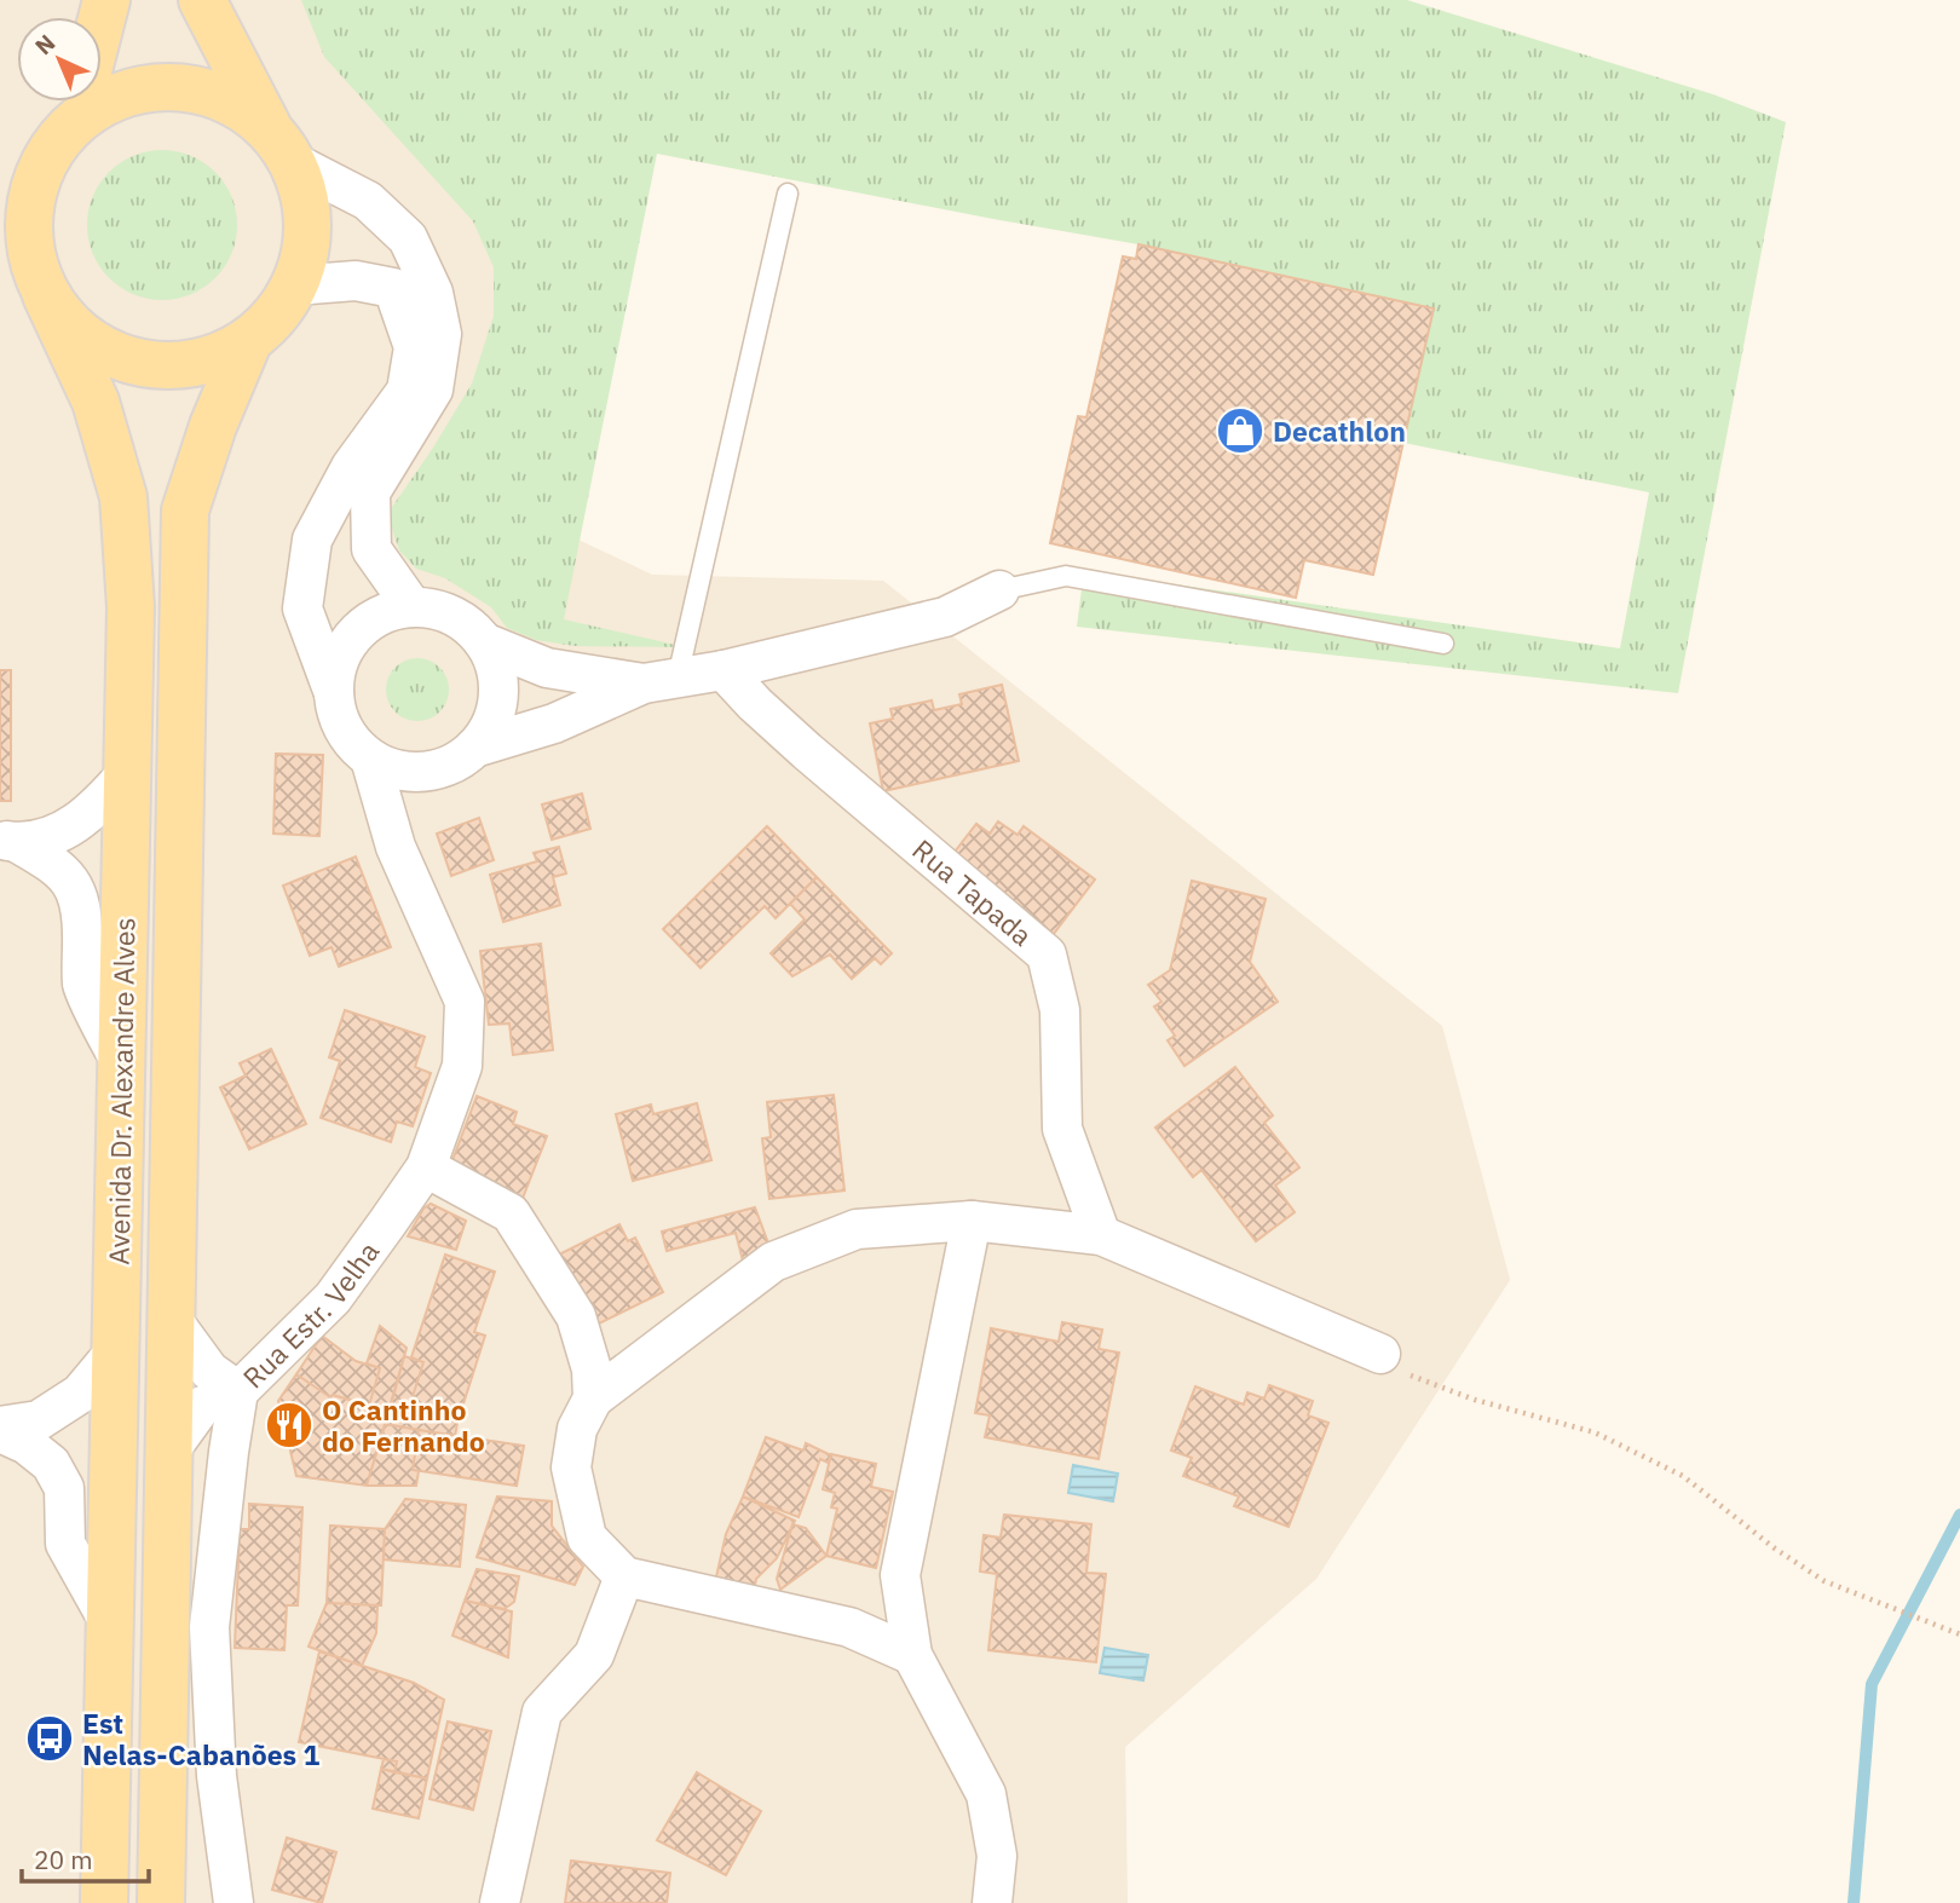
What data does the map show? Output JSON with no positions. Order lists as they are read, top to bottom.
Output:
{
  "streets": {
    "main road": ["Avenida Dr. Alexandre Alves"],
    "street": ["Rua Tapada", "Rua Estr. Velha"]
  },
  "places": {
    "shop": ["Decathlon"],
    "restaurant": ["O Cantinho do Fernando"],
    "bus stop": ["Est Nelas-Cabanões 1"]
  },
  "scale_bar": "20 m",
  "north": "top left"
}
